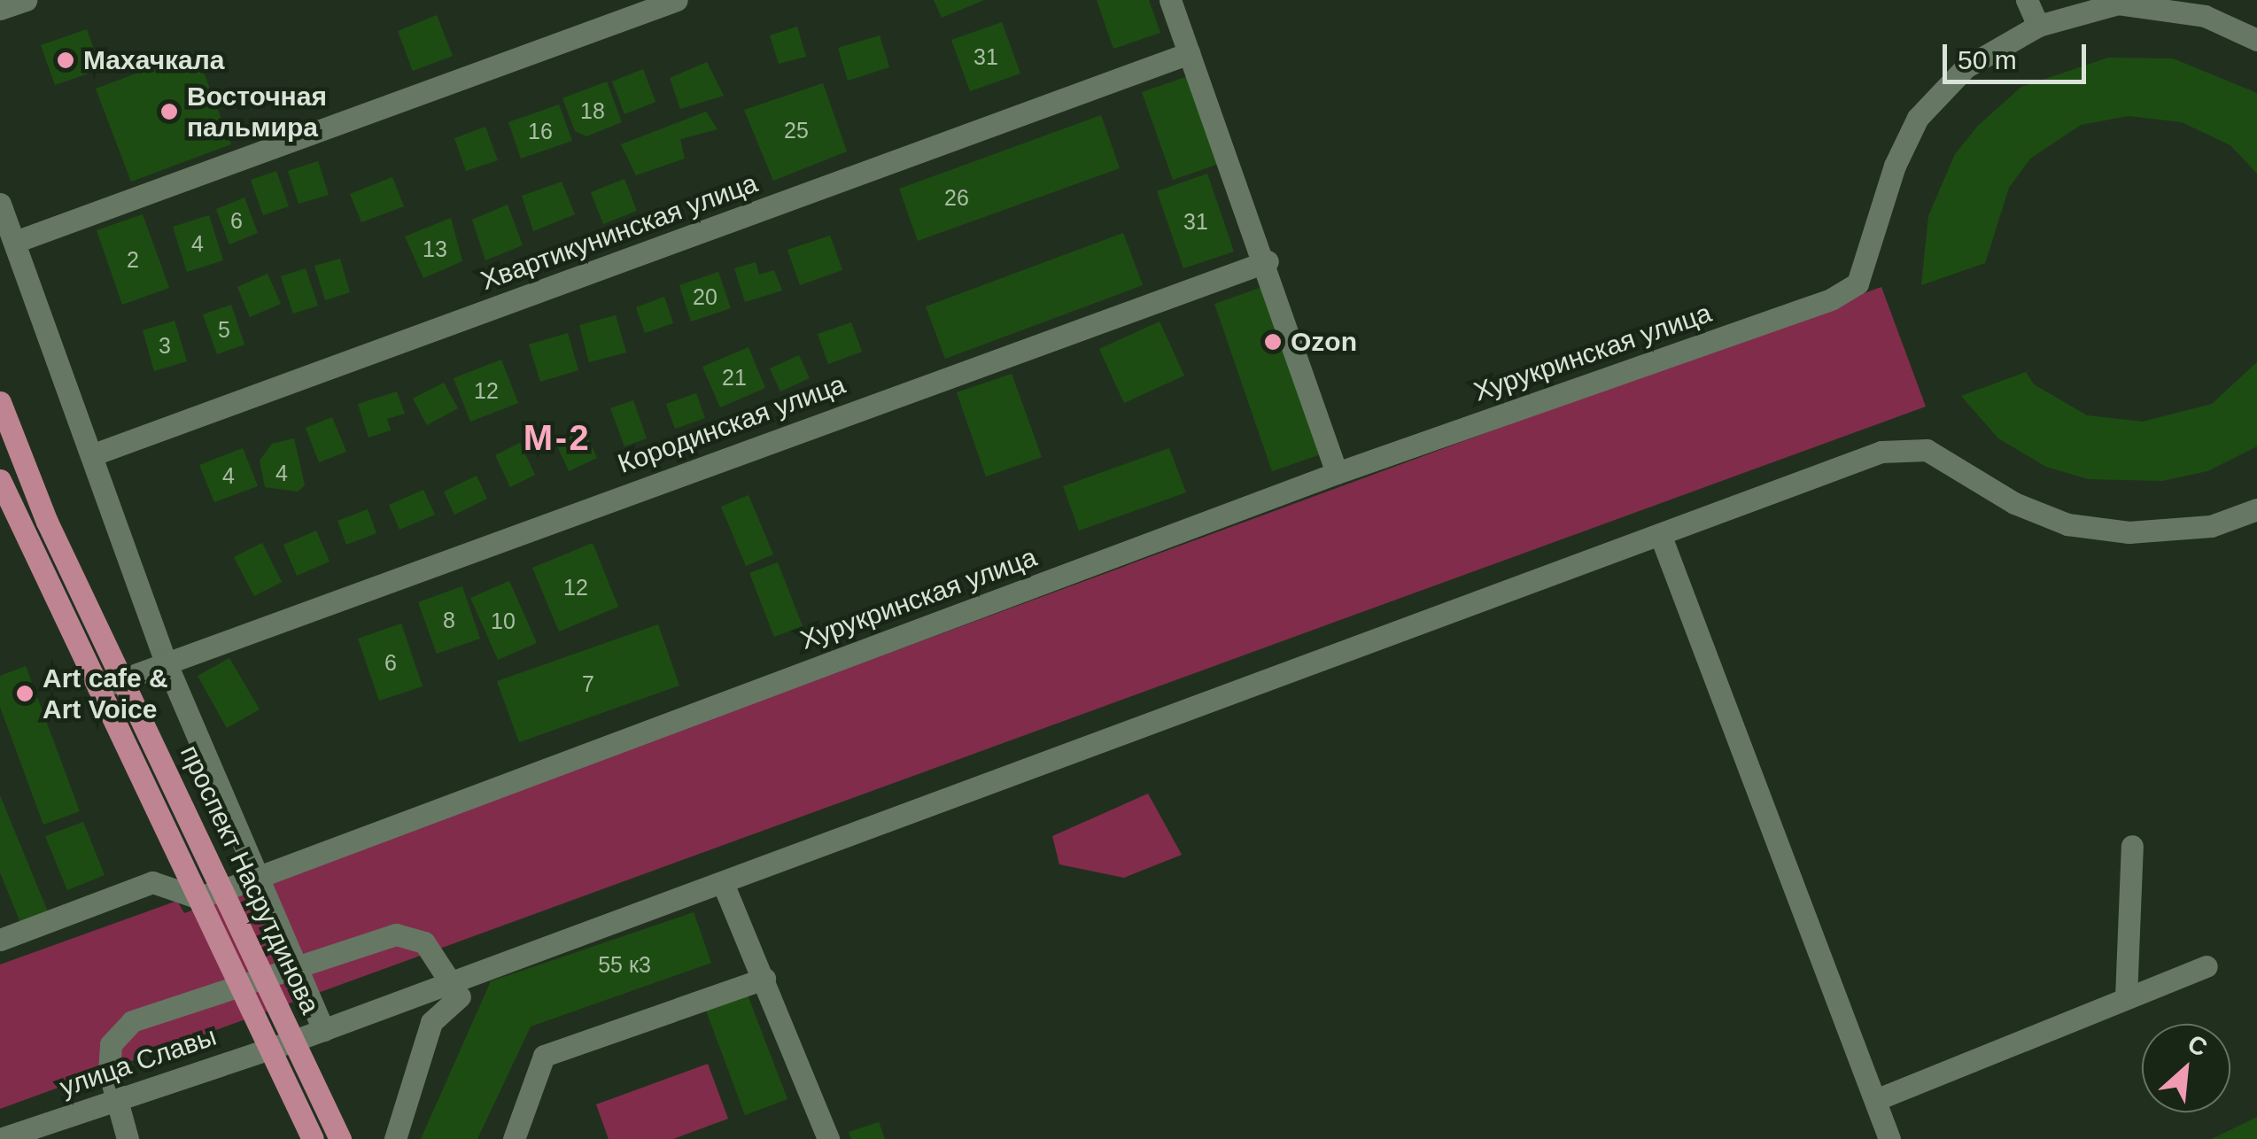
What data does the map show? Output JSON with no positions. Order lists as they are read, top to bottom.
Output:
{
  "streets": {
    "main road": ["проспект Насрутдинова"],
    "street": [
      "Хвартикунинская улица",
      "Хурукринская улица",
      "Кородинская улица",
      "улица Славы"
    ]
  },
  "crossings": [
    ["Хурукринская улица", "проспект Насрутдинова"],
    ["Кородинская улица", "проспект Насрутдинова"],
    ["проспект Насрутдинова", "улица Славы"]
  ],
  "districts": ["М-2"],
  "places": [
    "Махачкала",
    "Восточная пальмира",
    "Ozon",
    "Art cafe & Art Voice"
  ],
  "house_numbers": [
    "31",
    "18",
    "25",
    "16",
    "26",
    "6",
    "31",
    "4",
    "13",
    "2",
    "20",
    "5",
    "3",
    "21",
    "12",
    "4",
    "4",
    "12",
    "8",
    "10",
    "6",
    "7",
    "55 к3"
  ],
  "scale_bar": "50 m",
  "north": "top right"
}
